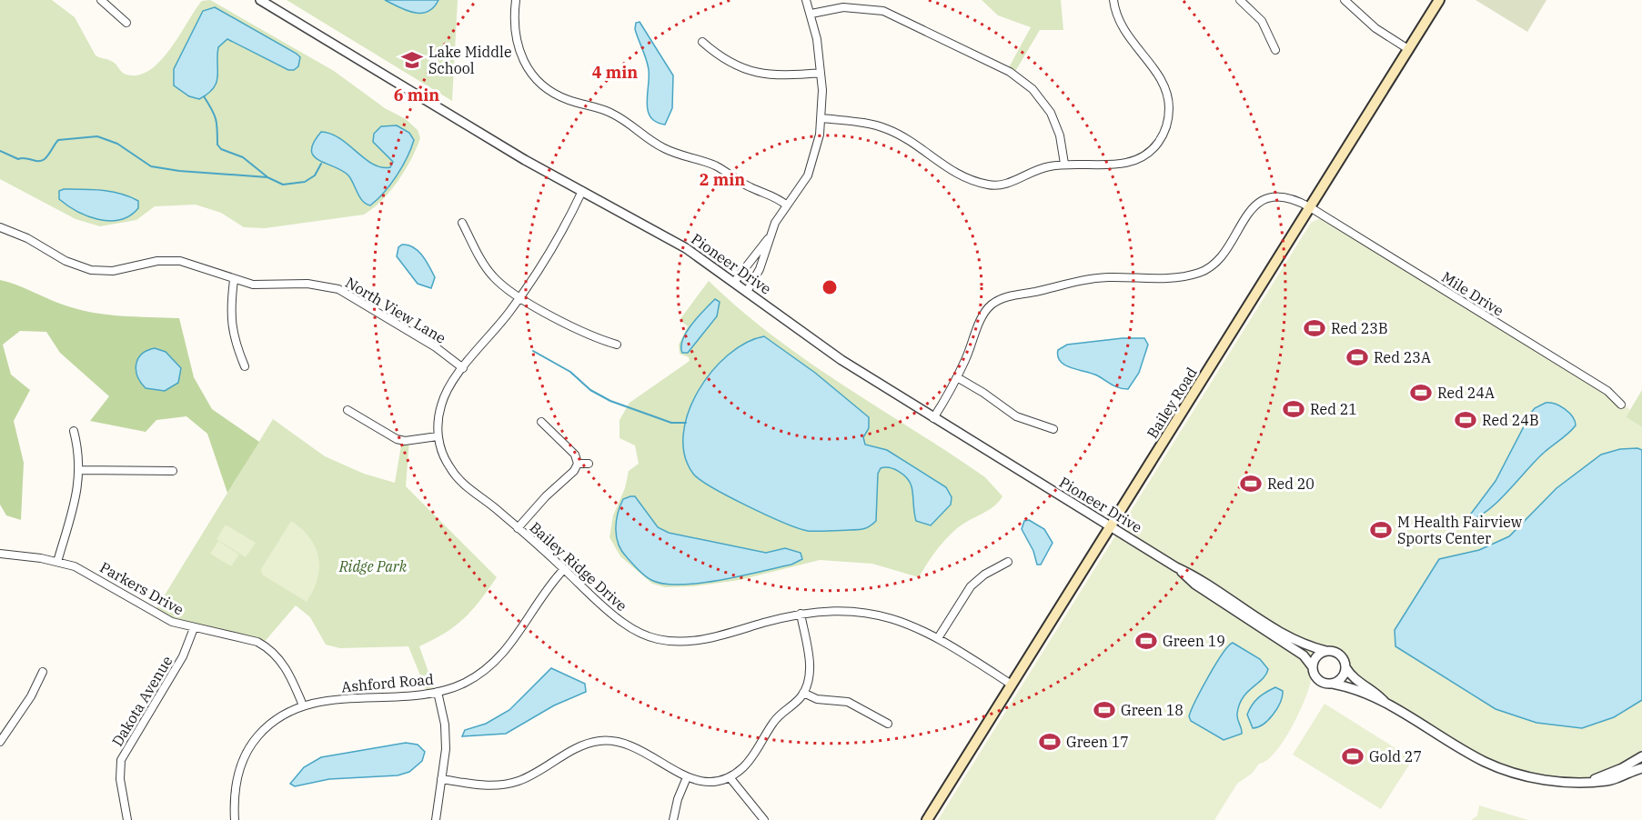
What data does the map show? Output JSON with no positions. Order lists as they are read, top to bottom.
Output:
{
  "streets": {
    "main road": ["Bailey Road"],
    "street": [
      "Pioneer Drive",
      "Mile Drive",
      "North View Lane",
      "Bailey Ridge Drive",
      "Parkers Drive",
      "Ashford Road",
      "Dakota Avenue"
    ]
  },
  "crossings": [
    ["Pioneer Drive", "Mile Drive"],
    ["Pioneer Drive", "Bailey Road"],
    ["Pioneer Drive", "Bailey Ridge Drive"],
    ["Mile Drive", "Bailey Road"],
    ["North View Lane", "Bailey Ridge Drive"],
    ["Bailey Road", "Bailey Ridge Drive"],
    ["Bailey Ridge Drive", "Ashford Road"],
    ["Parkers Drive", "Ashford Road"],
    ["Parkers Drive", "Dakota Avenue"]
  ],
  "parks": ["Ridge Park"],
  "places": {
    "school or university": ["Lake Middle School"],
    "sports": [
      "Red 23B",
      "Red 23A",
      "Red 24A",
      "Red 21",
      "Red 24B",
      "Red 20",
      "M Health Fairview Sports Center",
      "Green 19",
      "Green 18",
      "Green 17",
      "Gold 27"
    ]
  },
  "rings": ["4 min", "6 min", "2 min"]
}
